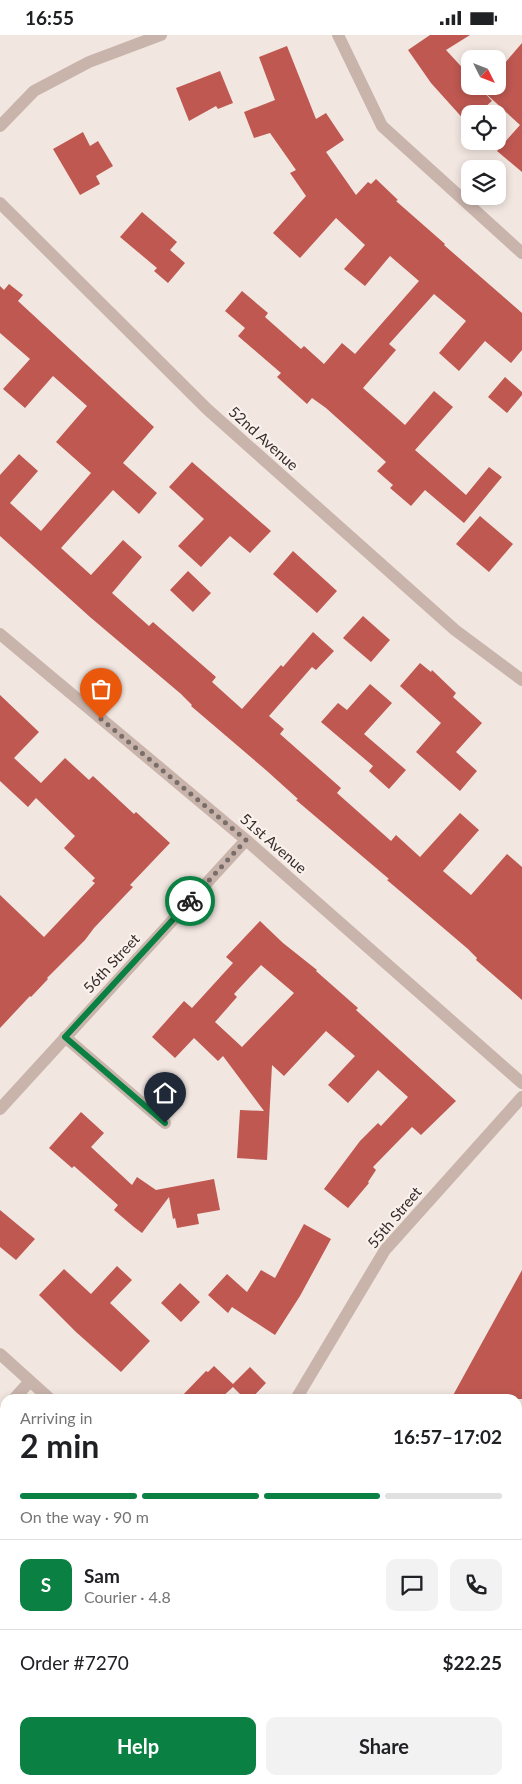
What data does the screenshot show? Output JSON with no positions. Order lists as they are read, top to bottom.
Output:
{
  "streets": {
    "street": [
      "52nd Avenue",
      "51st Avenue",
      "56th Street",
      "55th Street"
    ]
  },
  "crossings": [
    ["51st Avenue", "56th Street"]
  ],
  "north": "bottom right",
  "page": {
    "status": "16:55",
    "heading": ["2 min", "Arriving in", "16:57–17:02"],
    "panel": [
      "Sam",
      "Courier · 4.8",
      "Order #7270",
      "$22.25"
    ],
    "bar": "On the way · 90 m",
    "round": "S",
    "buttons": ["Help", "Share"]
  }
}
